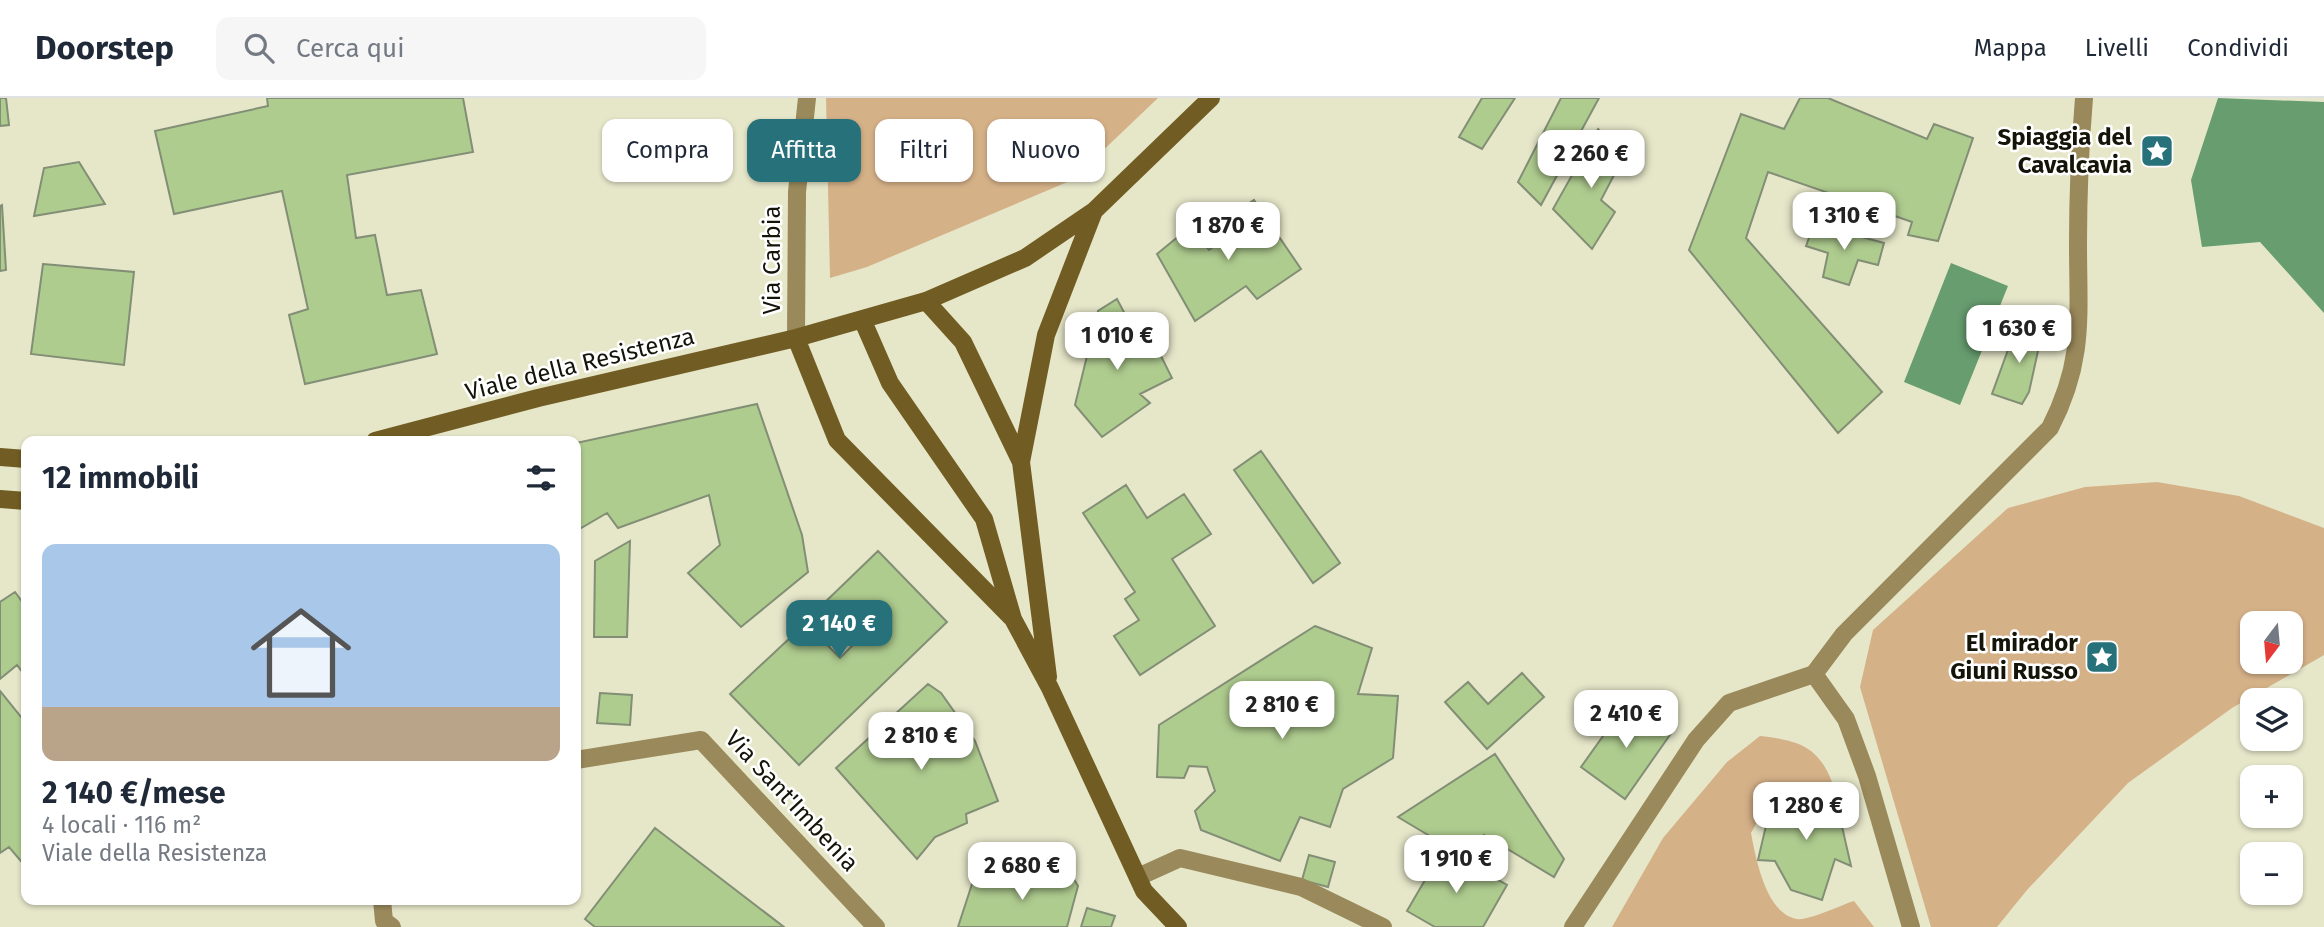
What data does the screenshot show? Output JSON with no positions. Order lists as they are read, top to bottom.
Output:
{
  "streets": {
    "street": ["Via Carbia", "Viale della Resistenza", "Via Sant'Imbenia"]
  },
  "crossings": [
    ["Via Carbia", "Viale della Resistenza"]
  ],
  "places": {
    "place": ["Spiaggia del Cavalcavia", "El mirador Giuni Russo"]
  },
  "north": "bottom",
  "page": {
    "header": "Doorstep",
    "search": "Cerca qui",
    "nav": ["Mappa", "Livelli", "Condividi"],
    "chip": [
      "Compra",
      "Affitta",
      "Filtri",
      "Nuovo"
    ],
    "price": [
      "2 260 €",
      "1 310 €",
      "1 870 €",
      "1 630 €",
      "1 010 €",
      "2 140 €",
      "2 810 €",
      "2 410 €",
      "2 810 €",
      "1 280 €",
      "1 910 €",
      "2 680 €"
    ],
    "heading": "12 immobili",
    "list": [
      {
        "name": "2 140 €/mese",
        "note": "4 locali · 116 m² · Viale della Resistenza"
      }
    ],
    "map_buttons": ["+", "−"]
  }
}
